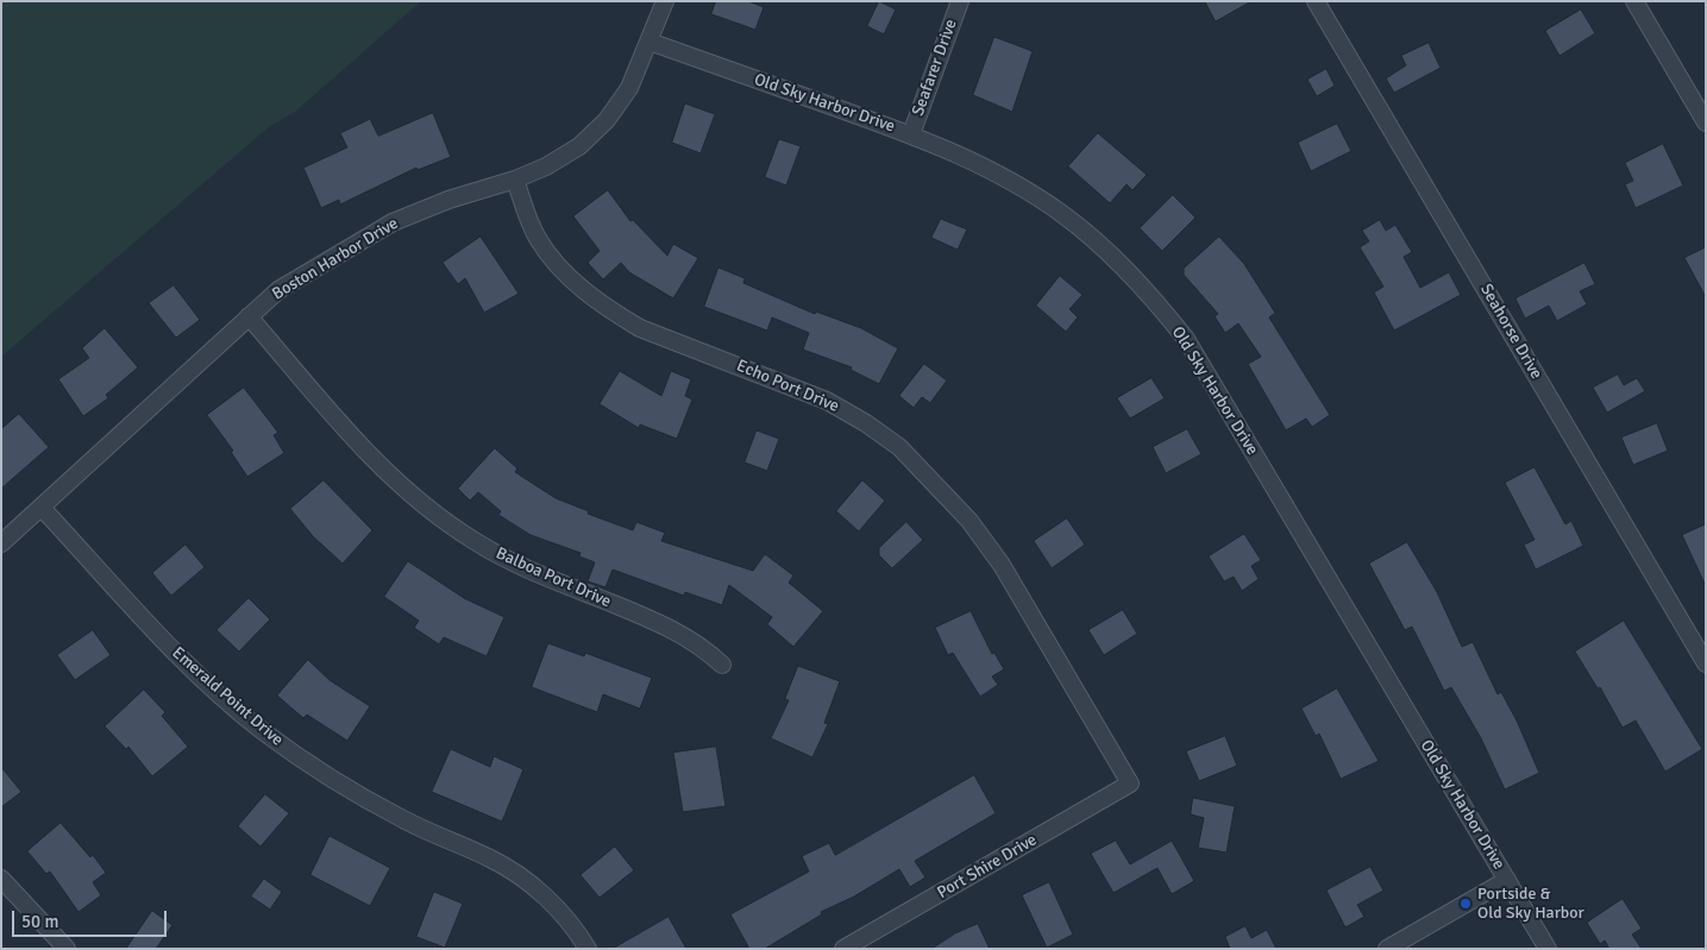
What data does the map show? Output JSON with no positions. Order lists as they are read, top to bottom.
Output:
{
  "streets": {
    "street": [
      "Seafarer Drive",
      "Old Sky Harbor Drive",
      "Boston Harbor Drive",
      "Seahorse Drive",
      "Echo Port Drive",
      "Balboa Port Drive",
      "Emerald Point Drive",
      "Port Shire Drive"
    ]
  },
  "crossings": [
    ["Seafarer Drive", "Old Sky Harbor Drive"],
    ["Old Sky Harbor Drive", "Boston Harbor Drive"],
    ["Boston Harbor Drive", "Echo Port Drive"],
    ["Boston Harbor Drive", "Balboa Port Drive"],
    ["Boston Harbor Drive", "Emerald Point Drive"],
    ["Echo Port Drive", "Port Shire Drive"]
  ],
  "places": ["Portside & Old Sky Harbor"],
  "scale_bar": "50 m"
}
